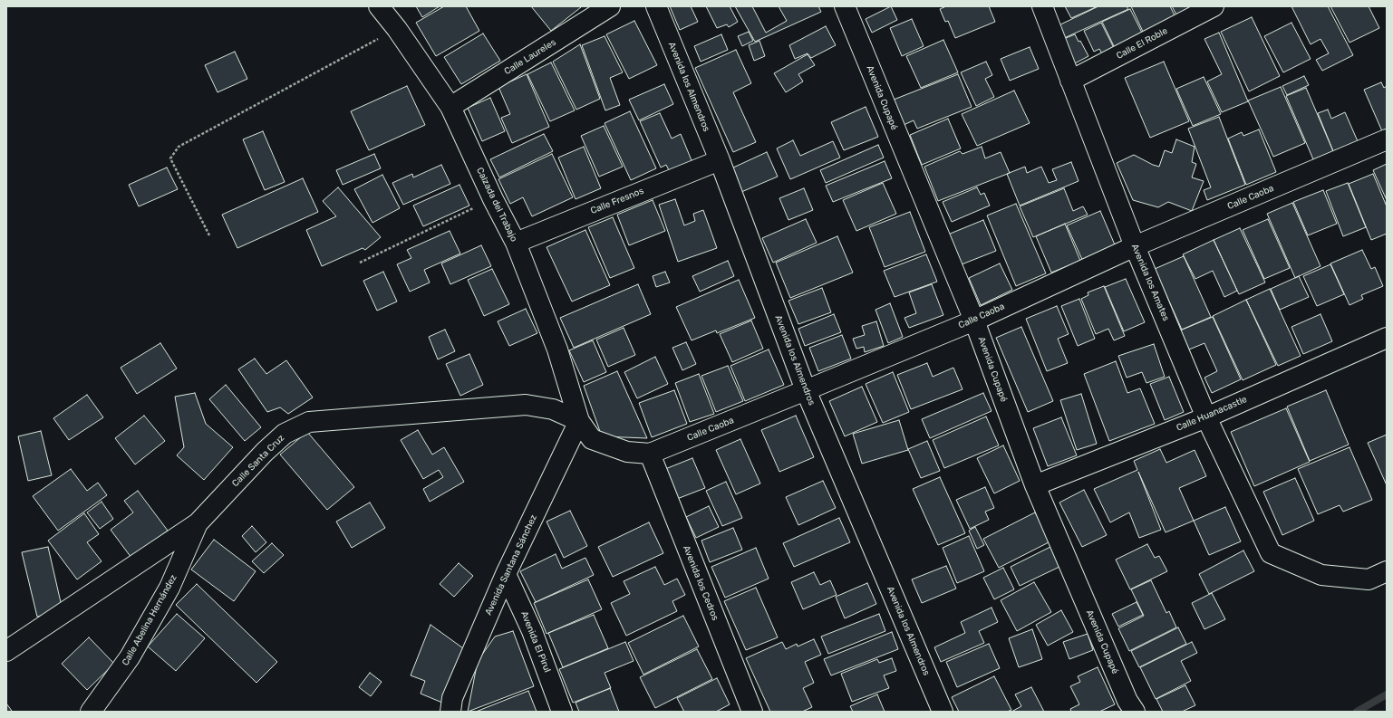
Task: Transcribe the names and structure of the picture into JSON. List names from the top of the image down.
{
  "streets": {
    "street": [
      "Calle El Roble",
      "Calle Laureles",
      "Avenida los Almendros",
      "Avenida Cupapé",
      "Calle Caoba",
      "Calle Fresnos",
      "Calzada del Trabajo",
      "Avenida los Amates",
      "Calle Huanacastle",
      "Calle Santa Cruz",
      "Avenida Santana Sánchez",
      "Avenida los Cedros",
      "Calle Abelina Hernández",
      "Avenida El Pirul"
    ]
  },
  "crossings": [
    ["Calle El Roble", "Avenida los Amates"],
    ["Calle Laureles", "Calzada del Trabajo"],
    ["Avenida los Almendros", "Calle Caoba"],
    ["Avenida los Almendros", "Calle Fresnos"],
    ["Avenida Cupapé", "Calle Caoba"],
    ["Avenida Cupapé", "Calle Huanacastle"],
    ["Calle Caoba", "Calzada del Trabajo"],
    ["Calle Caoba", "Avenida los Amates"],
    ["Calle Caoba", "Calle Santa Cruz"],
    ["Calle Caoba", "Avenida Santana Sánchez"],
    ["Calle Caoba", "Avenida los Cedros"],
    ["Calle Fresnos", "Calzada del Trabajo"],
    ["Calzada del Trabajo", "Calle Santa Cruz"],
    ["Calzada del Trabajo", "Avenida Santana Sánchez"],
    ["Avenida los Amates", "Calle Huanacastle"],
    ["Calle Santa Cruz", "Avenida Santana Sánchez"],
    ["Calle Santa Cruz", "Calle Abelina Hernández"],
    ["Avenida Santana Sánchez", "Avenida El Pirul"]
  ]
}
